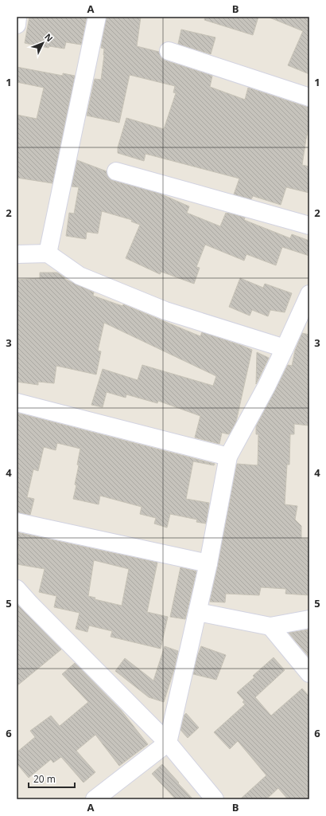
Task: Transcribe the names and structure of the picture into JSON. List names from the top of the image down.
{
  "scale_bar": "20 m",
  "north": "top right",
  "grid": {
    "columns": ["A", "B"],
    "rows": [
      "1",
      "2",
      "3",
      "4",
      "5",
      "6"
    ]
  }
}
